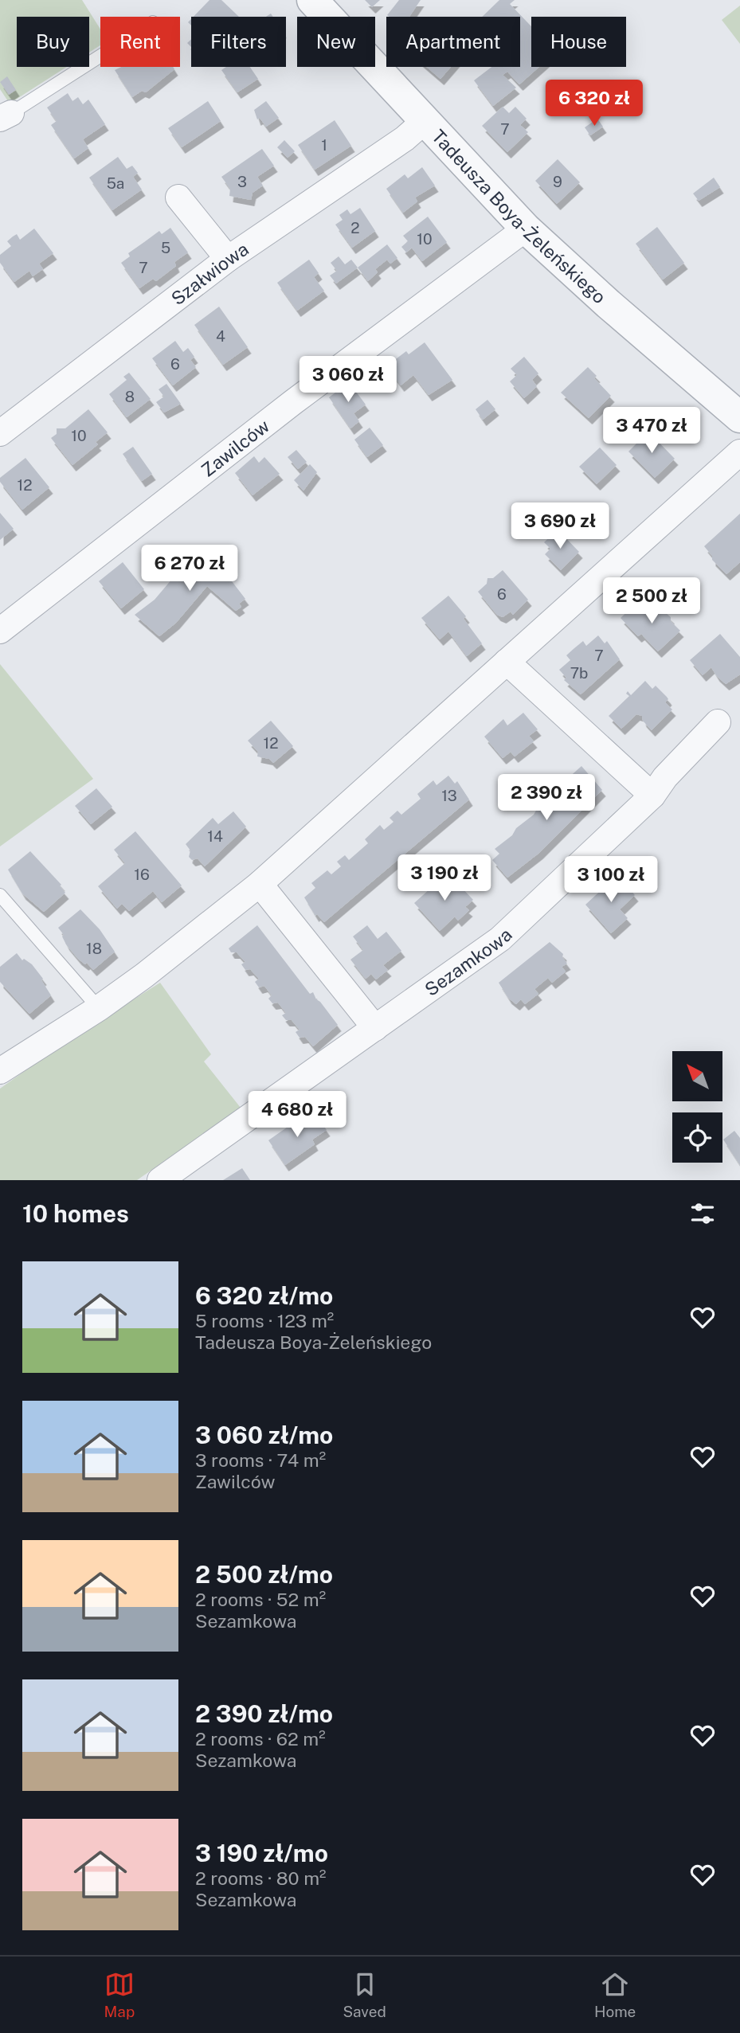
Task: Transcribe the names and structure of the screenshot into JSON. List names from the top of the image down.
{
  "streets": {
    "street": [
      "Tadeusza Boya-Żeleńskiego",
      "Szałwiowa",
      "Zawilców",
      "Sezamkowa"
    ]
  },
  "crossings": [
    ["Tadeusza Boya-Żeleńskiego", "Szałwiowa"],
    ["Tadeusza Boya-Żeleńskiego", "Zawilców"]
  ],
  "house_numbers": [
    "7",
    "1",
    "3",
    "9",
    "5a",
    "2",
    "10",
    "5",
    "7",
    "4",
    "6",
    "8",
    "10",
    "12",
    "6",
    "7",
    "7b",
    "12",
    "13",
    "14",
    "16",
    "18"
  ],
  "north": "top left",
  "page": {
    "chip": [
      "Buy",
      "Rent",
      "Filters",
      "New",
      "Apartment",
      "House"
    ],
    "price": [
      "6 320 zł",
      "3 060 zł",
      "3 470 zł",
      "3 690 zł",
      "6 270 zł",
      "2 500 zł",
      "2 390 zł",
      "3 190 zł",
      "3 100 zł",
      "4 680 zł"
    ],
    "heading": "10 homes",
    "list": [
      {
        "name": "6 320 zł/mo",
        "note": "5 rooms · 123 m² · Tadeusza Boya-Żeleńskiego"
      },
      {
        "name": "3 060 zł/mo",
        "note": "3 rooms · 74 m² · Zawilców"
      },
      {
        "name": "2 500 zł/mo",
        "note": "2 rooms · 52 m² · Sezamkowa"
      },
      {
        "name": "2 390 zł/mo",
        "note": "2 rooms · 62 m² · Sezamkowa"
      },
      {
        "name": "3 190 zł/mo",
        "note": "2 rooms · 80 m² · Sezamkowa"
      }
    ],
    "tabs": ["Map", "Saved", "Home"]
  }
}
